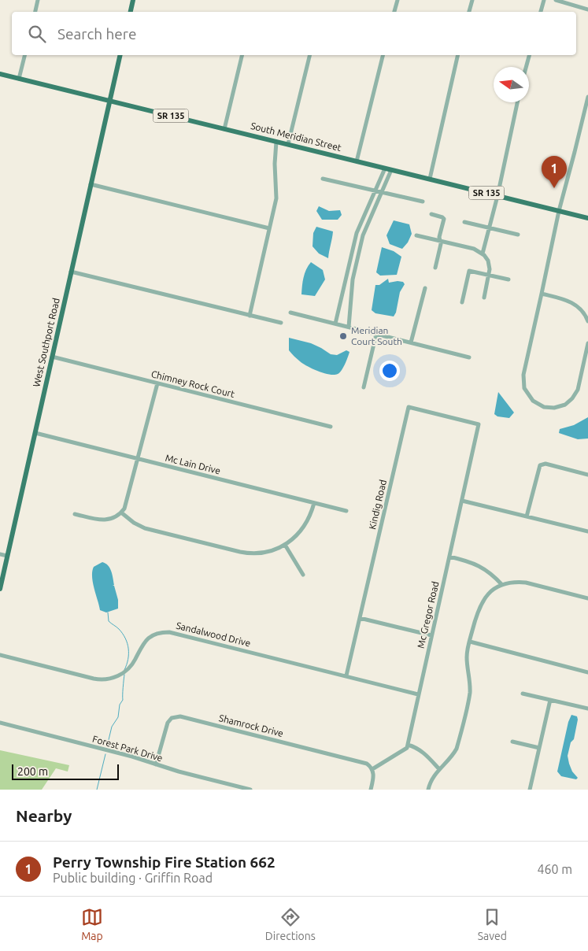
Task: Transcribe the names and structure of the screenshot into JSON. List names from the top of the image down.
{
  "streets": {
    "main road": ["SR 135", "South Meridian Street", "West Southport Road"],
    "street": [
      "Chimney Rock Court",
      "Mc Lain Drive",
      "Kindig Road",
      "Mc Gregor Road",
      "Sandalwood Drive",
      "Shamrock Drive",
      "Forest Park Drive"
    ]
  },
  "crossings": [
    ["South Meridian Street", "West Southport Road"],
    ["West Southport Road", "Chimney Rock Court"],
    ["West Southport Road", "Mc Lain Drive"],
    ["Kindig Road", "Mc Gregor Road"],
    ["Kindig Road", "Sandalwood Drive"],
    ["Mc Gregor Road", "Sandalwood Drive"],
    ["Shamrock Drive", "Forest Park Drive"]
  ],
  "places": ["Meridian Court South"],
  "scale_bar": "200 m",
  "north": "left",
  "page": {
    "search": "Search here",
    "pins": "1",
    "scale": "200 m",
    "heading": "Nearby",
    "list": [
      {
        "mark": "1",
        "name": "Perry Township Fire Station 662",
        "note": "Public building · Griffin Road",
        "value": "460 m"
      }
    ],
    "nav": ["Map", "Directions", "Saved"]
  }
}
